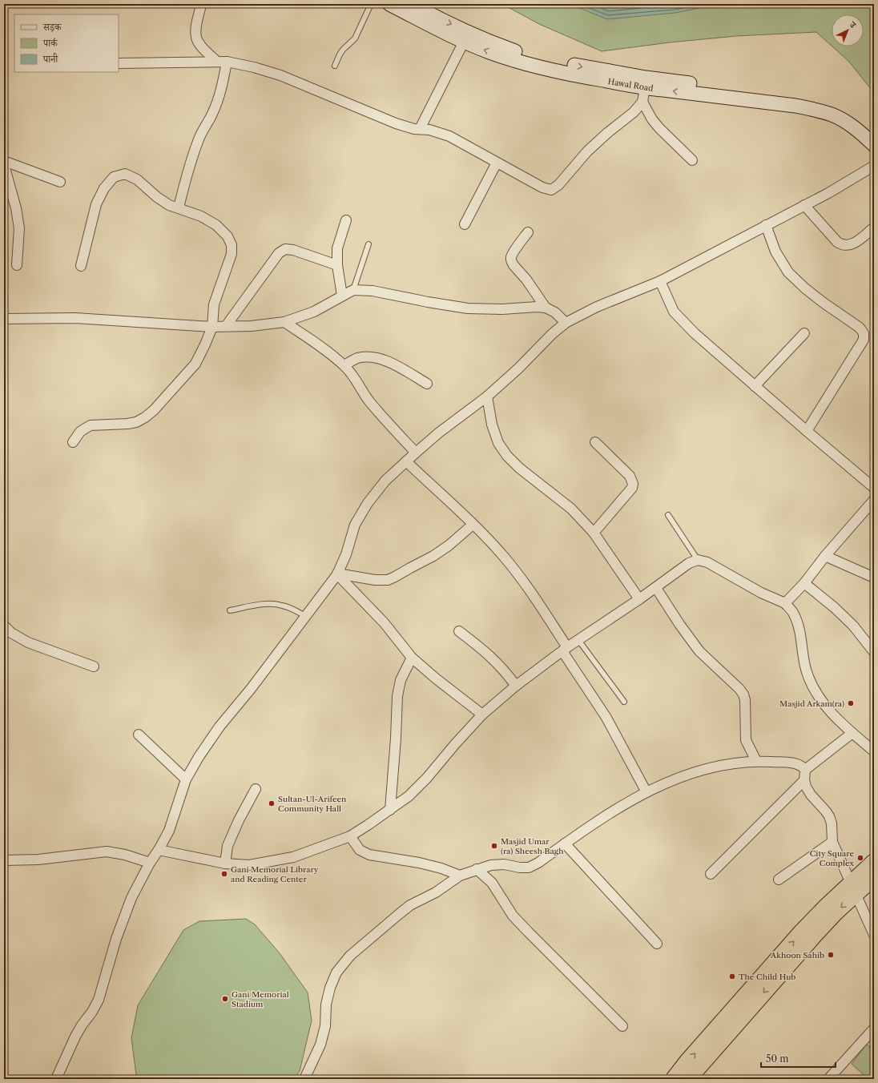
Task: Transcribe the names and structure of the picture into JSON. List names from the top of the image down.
{
  "streets": {
    "main road": ["Hawal Road"]
  },
  "places": [
    "Masjid Arkam(ra)",
    "Sultan-Ul-Arifeen Community Hall",
    "Masjid Umar (ra) Sheesh Bagh",
    "City Square Complex",
    "Gani Memorial Library and Reading Center",
    "Akhoon Sahib",
    "The Child Hub",
    "Gani Memorial Stadium"
  ],
  "legend": ["सड़क", "पार्क", "पानी"],
  "scale_bar": "50 m",
  "north": "top right"
}
